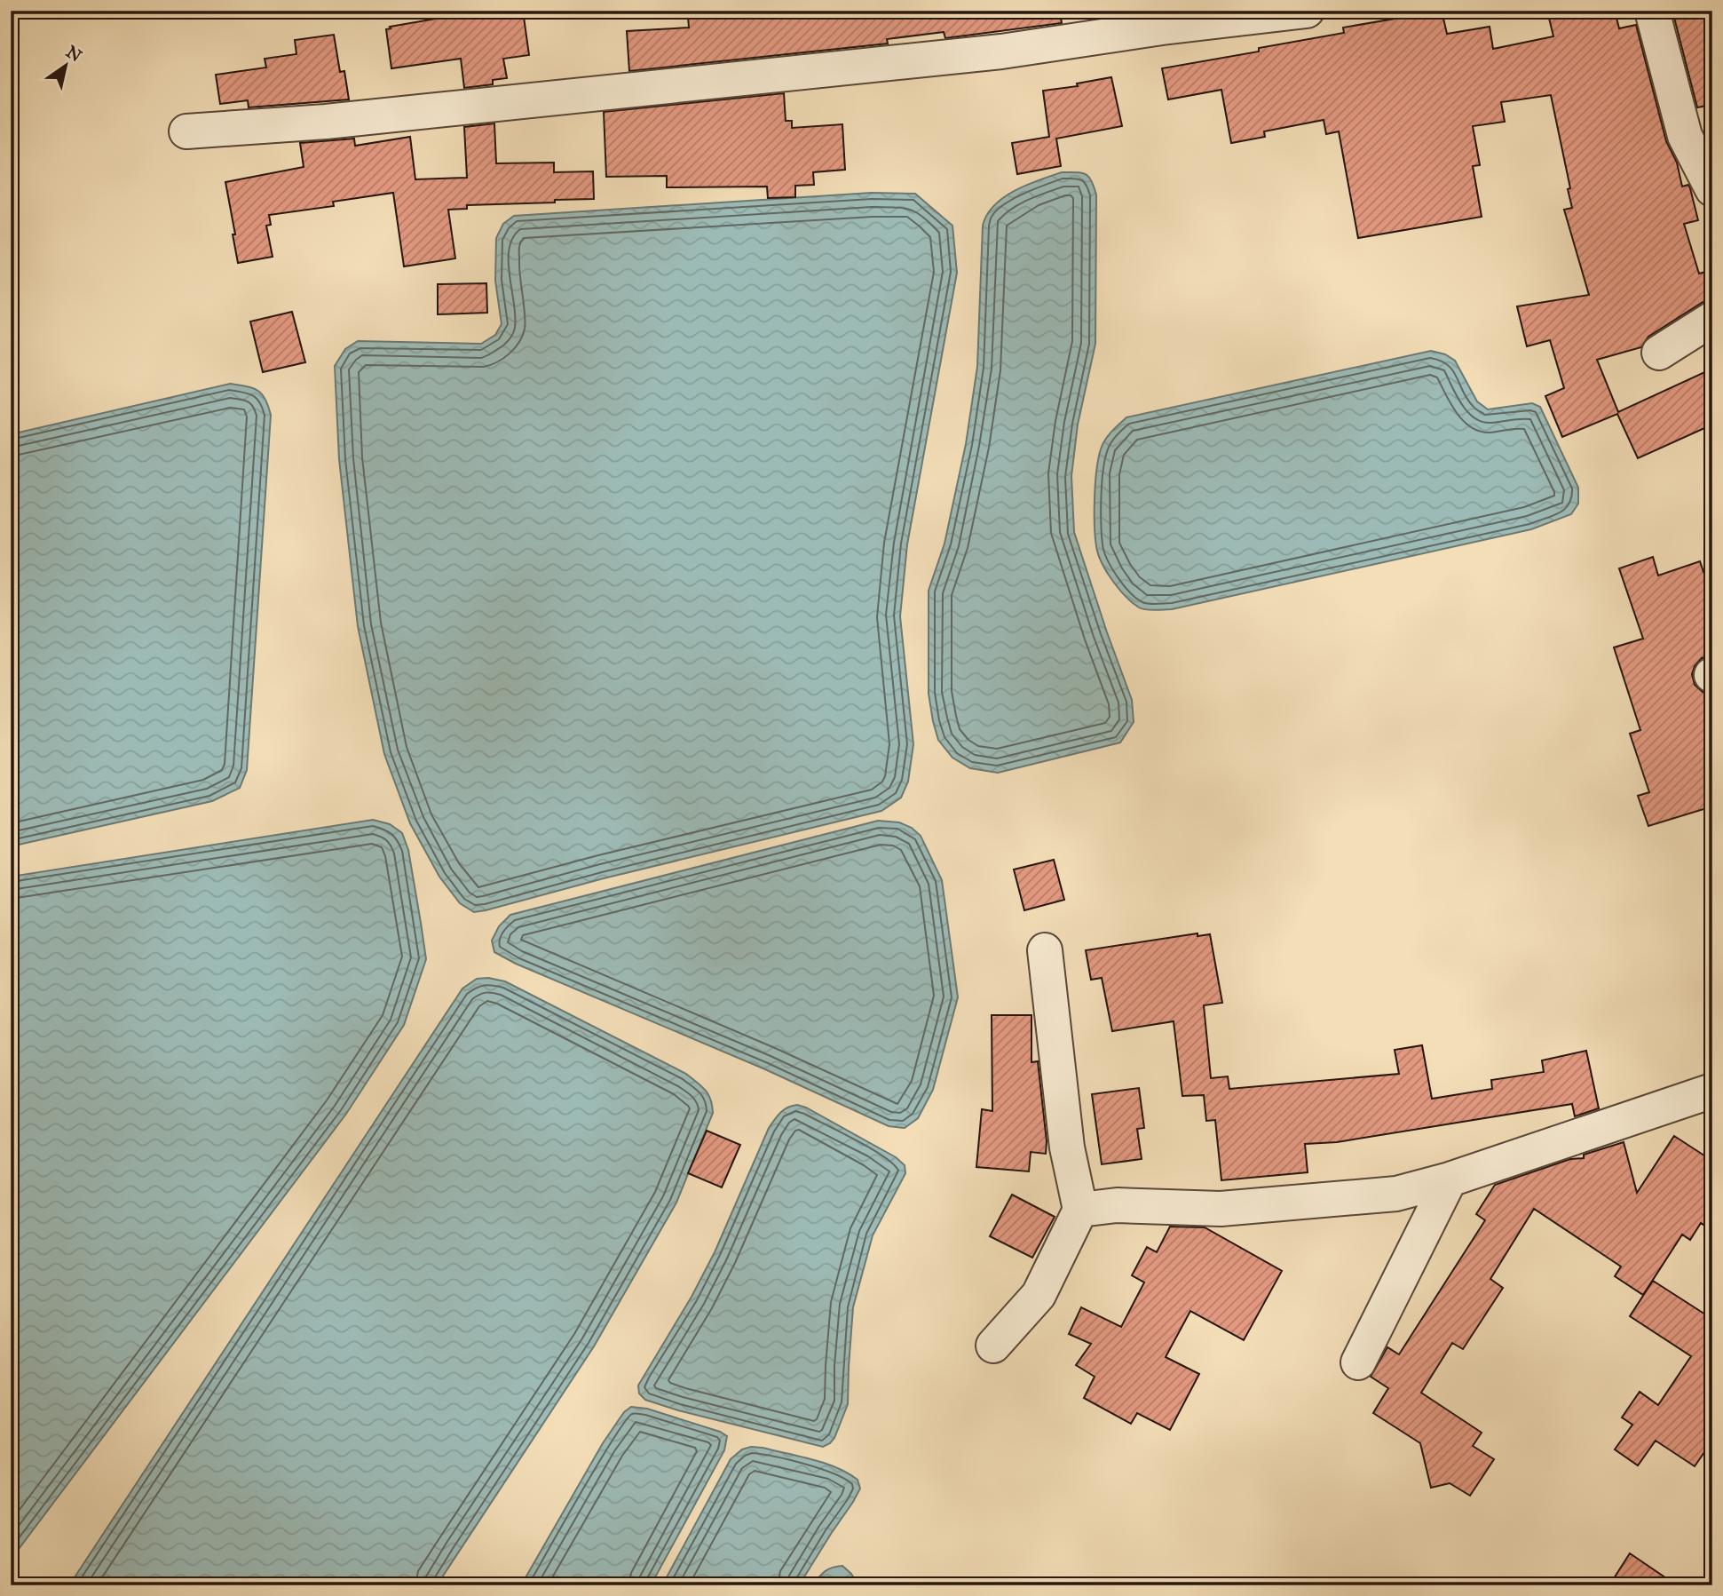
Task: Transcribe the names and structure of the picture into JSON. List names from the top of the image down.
{
  "north": "top right"
}
